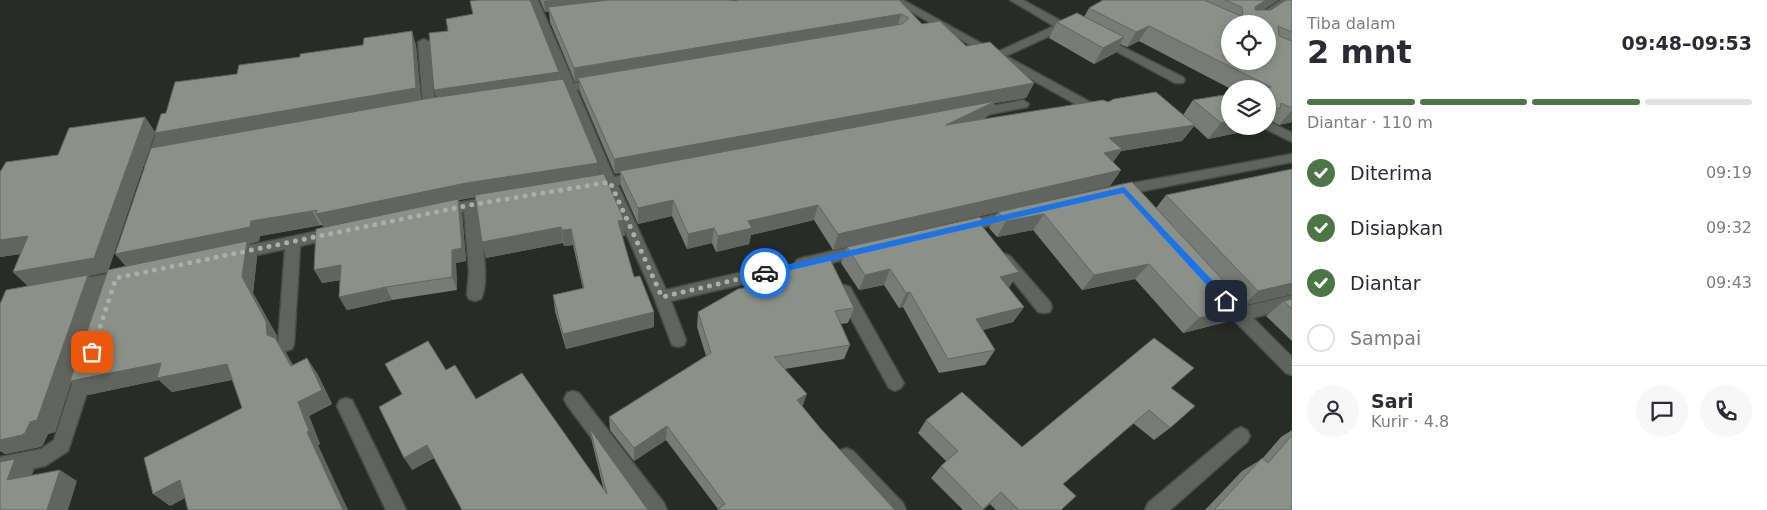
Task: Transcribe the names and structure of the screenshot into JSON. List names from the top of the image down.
{
  "page": {
    "heading": ["2 mnt", "Tiba dalam", "09:48–09:53"],
    "panel": ["Sari", "Kurir · 4.8"],
    "bar": "Diantar · 110 m",
    "list": [
      ["Diterima", "09:19"],
      ["Disiapkan", "09:32"],
      ["Diantar", "09:43"],
      "Sampai"
    ]
  }
}
